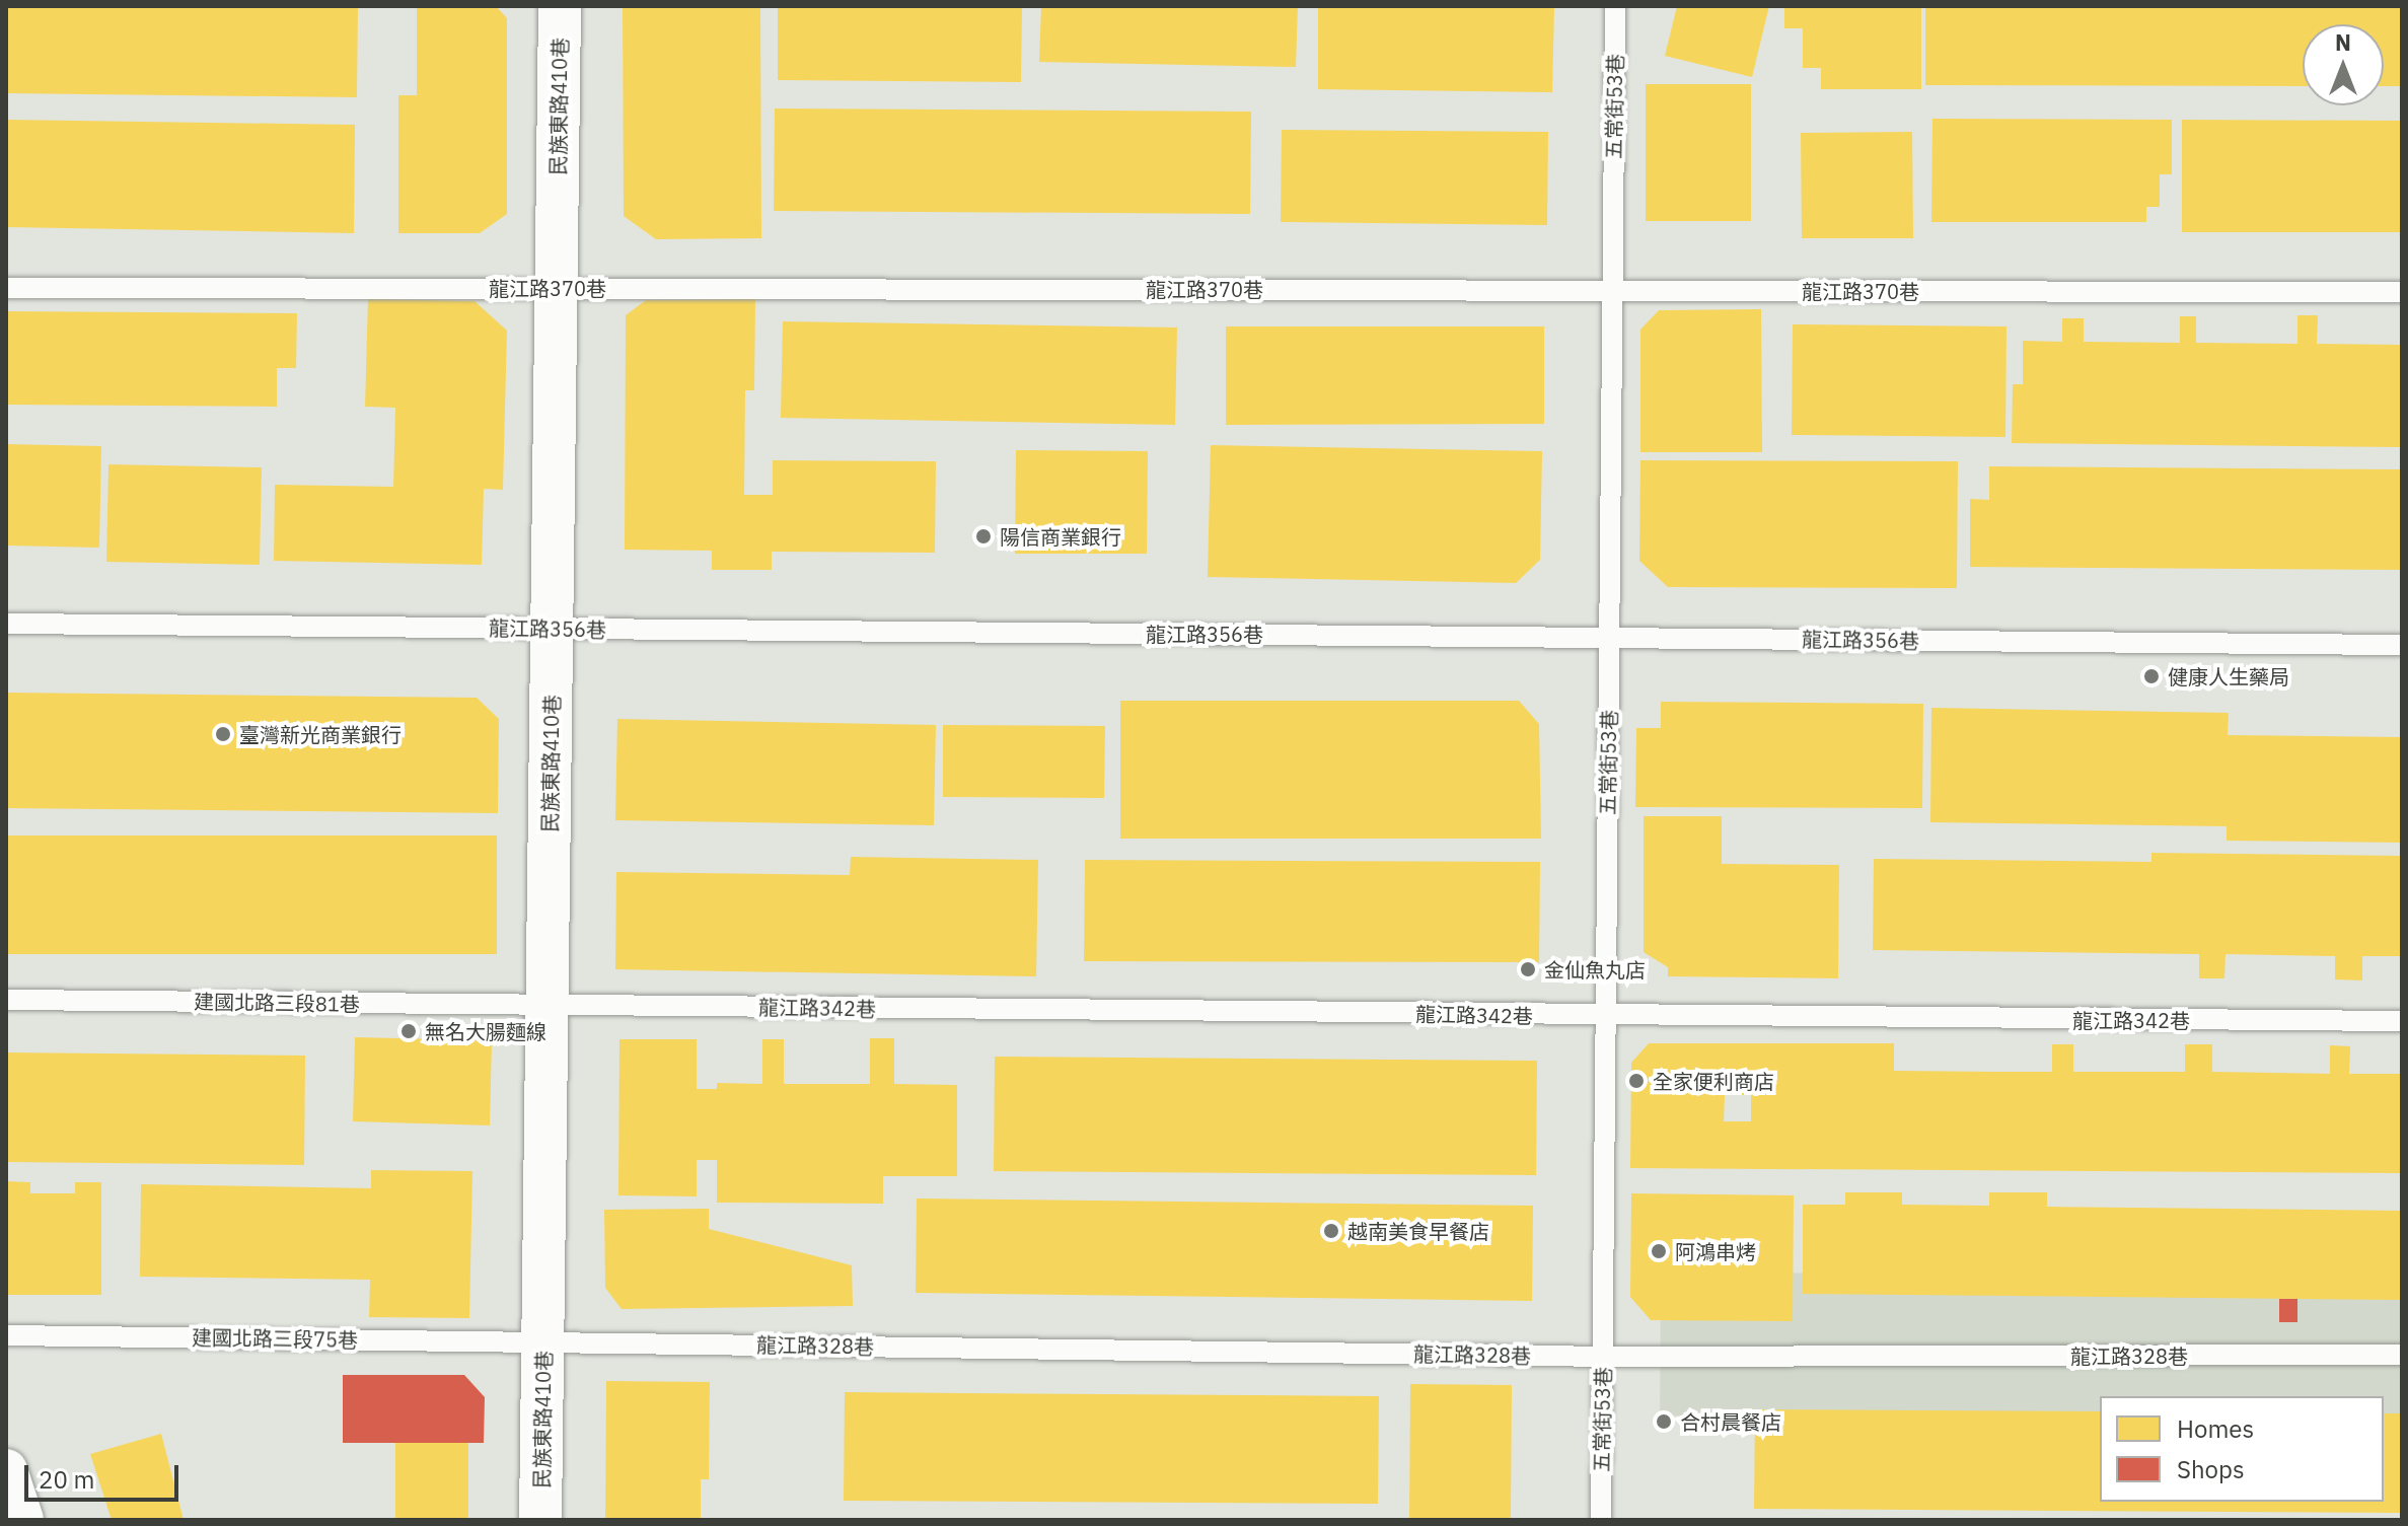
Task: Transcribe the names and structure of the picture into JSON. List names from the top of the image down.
{
  "streets": {
    "street": ["民族東路410巷"],
    "lane": [
      "五常街53巷",
      "龍江路370巷",
      "龍江路356巷",
      "建國北路三段81巷",
      "龍江路342巷",
      "建國北路三段75巷",
      "龍江路328巷"
    ]
  },
  "crossings": [
    ["民族東路410巷", "龍江路370巷"],
    ["民族東路410巷", "龍江路356巷"],
    ["民族東路410巷", "建國北路三段81巷"],
    ["民族東路410巷", "龍江路342巷"],
    ["民族東路410巷", "建國北路三段75巷"],
    ["民族東路410巷", "龍江路328巷"],
    ["五常街53巷", "龍江路370巷"],
    ["五常街53巷", "龍江路356巷"],
    ["五常街53巷", "龍江路342巷"],
    ["五常街53巷", "龍江路328巷"],
    ["建國北路三段81巷", "龍江路342巷"],
    ["建國北路三段75巷", "龍江路328巷"]
  ],
  "places": [
    "陽信商業銀行",
    "健康人生藥局",
    "臺灣新光商業銀行",
    "金仙魚丸店",
    "無名大腸麵線",
    "全家便利商店",
    "越南美食早餐店",
    "阿鴻串烤",
    "合村晨餐店"
  ],
  "legend": ["Homes", "Shops"],
  "scale_bar": "20 m",
  "north": "top"
}
